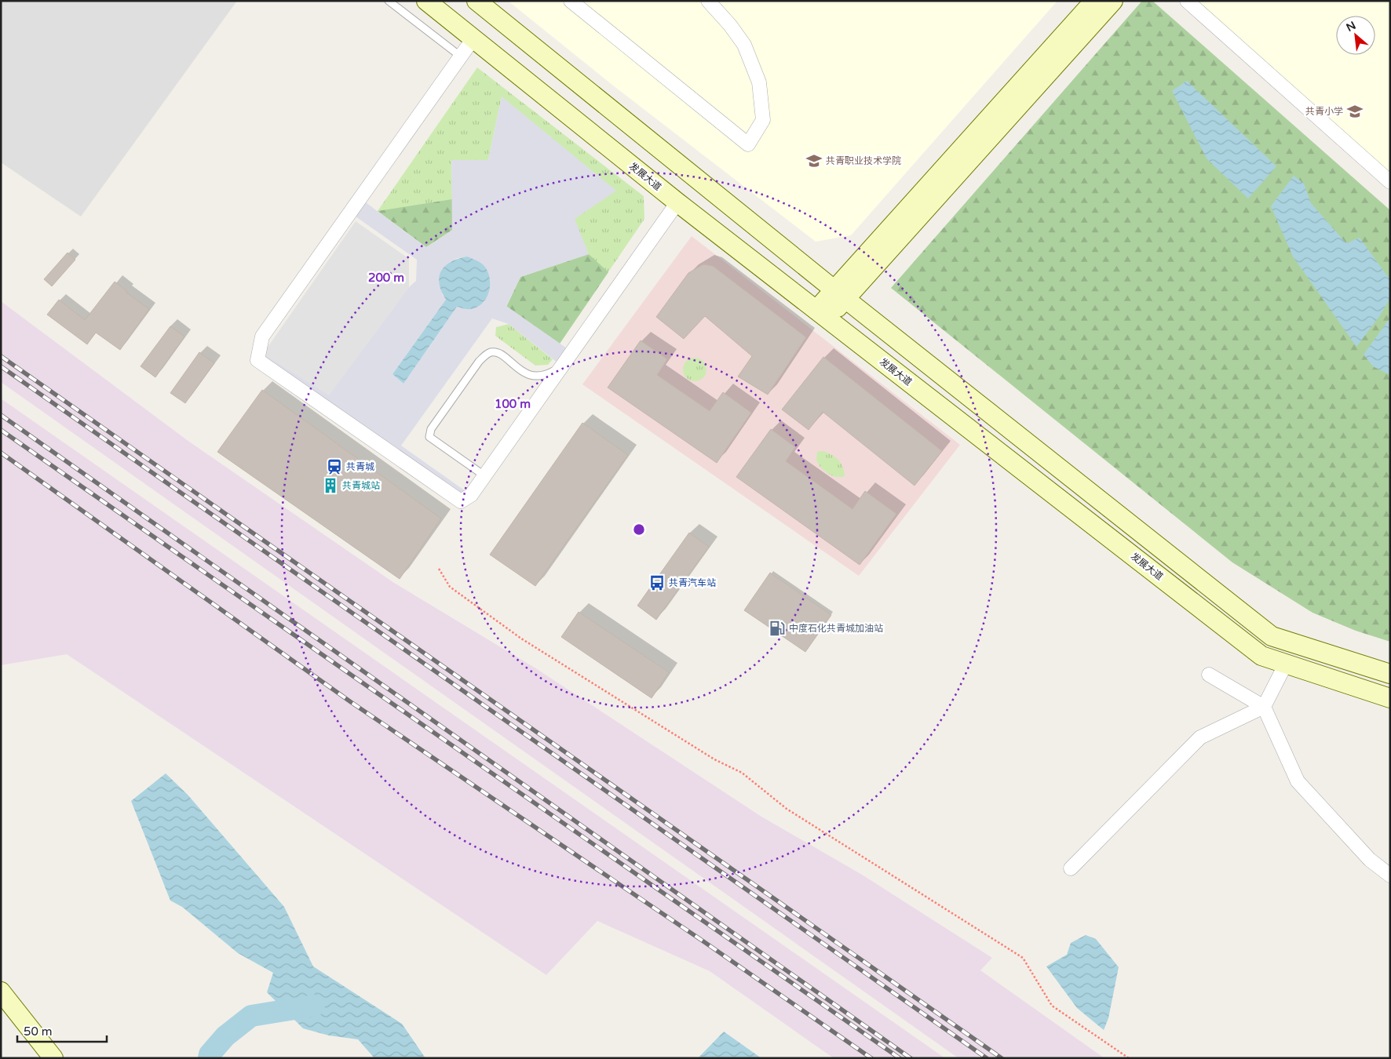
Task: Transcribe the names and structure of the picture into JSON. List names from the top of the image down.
{
  "streets": {
    "main road": ["发展大道"]
  },
  "places": {
    "school or university": ["共青小学", "共青职业技术学院"],
    "station": ["共青城"],
    "building": ["共青城站"],
    "bus stop": ["共青汽车站"],
    "fuel station": ["中度石化共青城加油站"]
  },
  "scale_bar": "50 m",
  "north": "top left",
  "rings": ["200 m", "100 m"]
}
